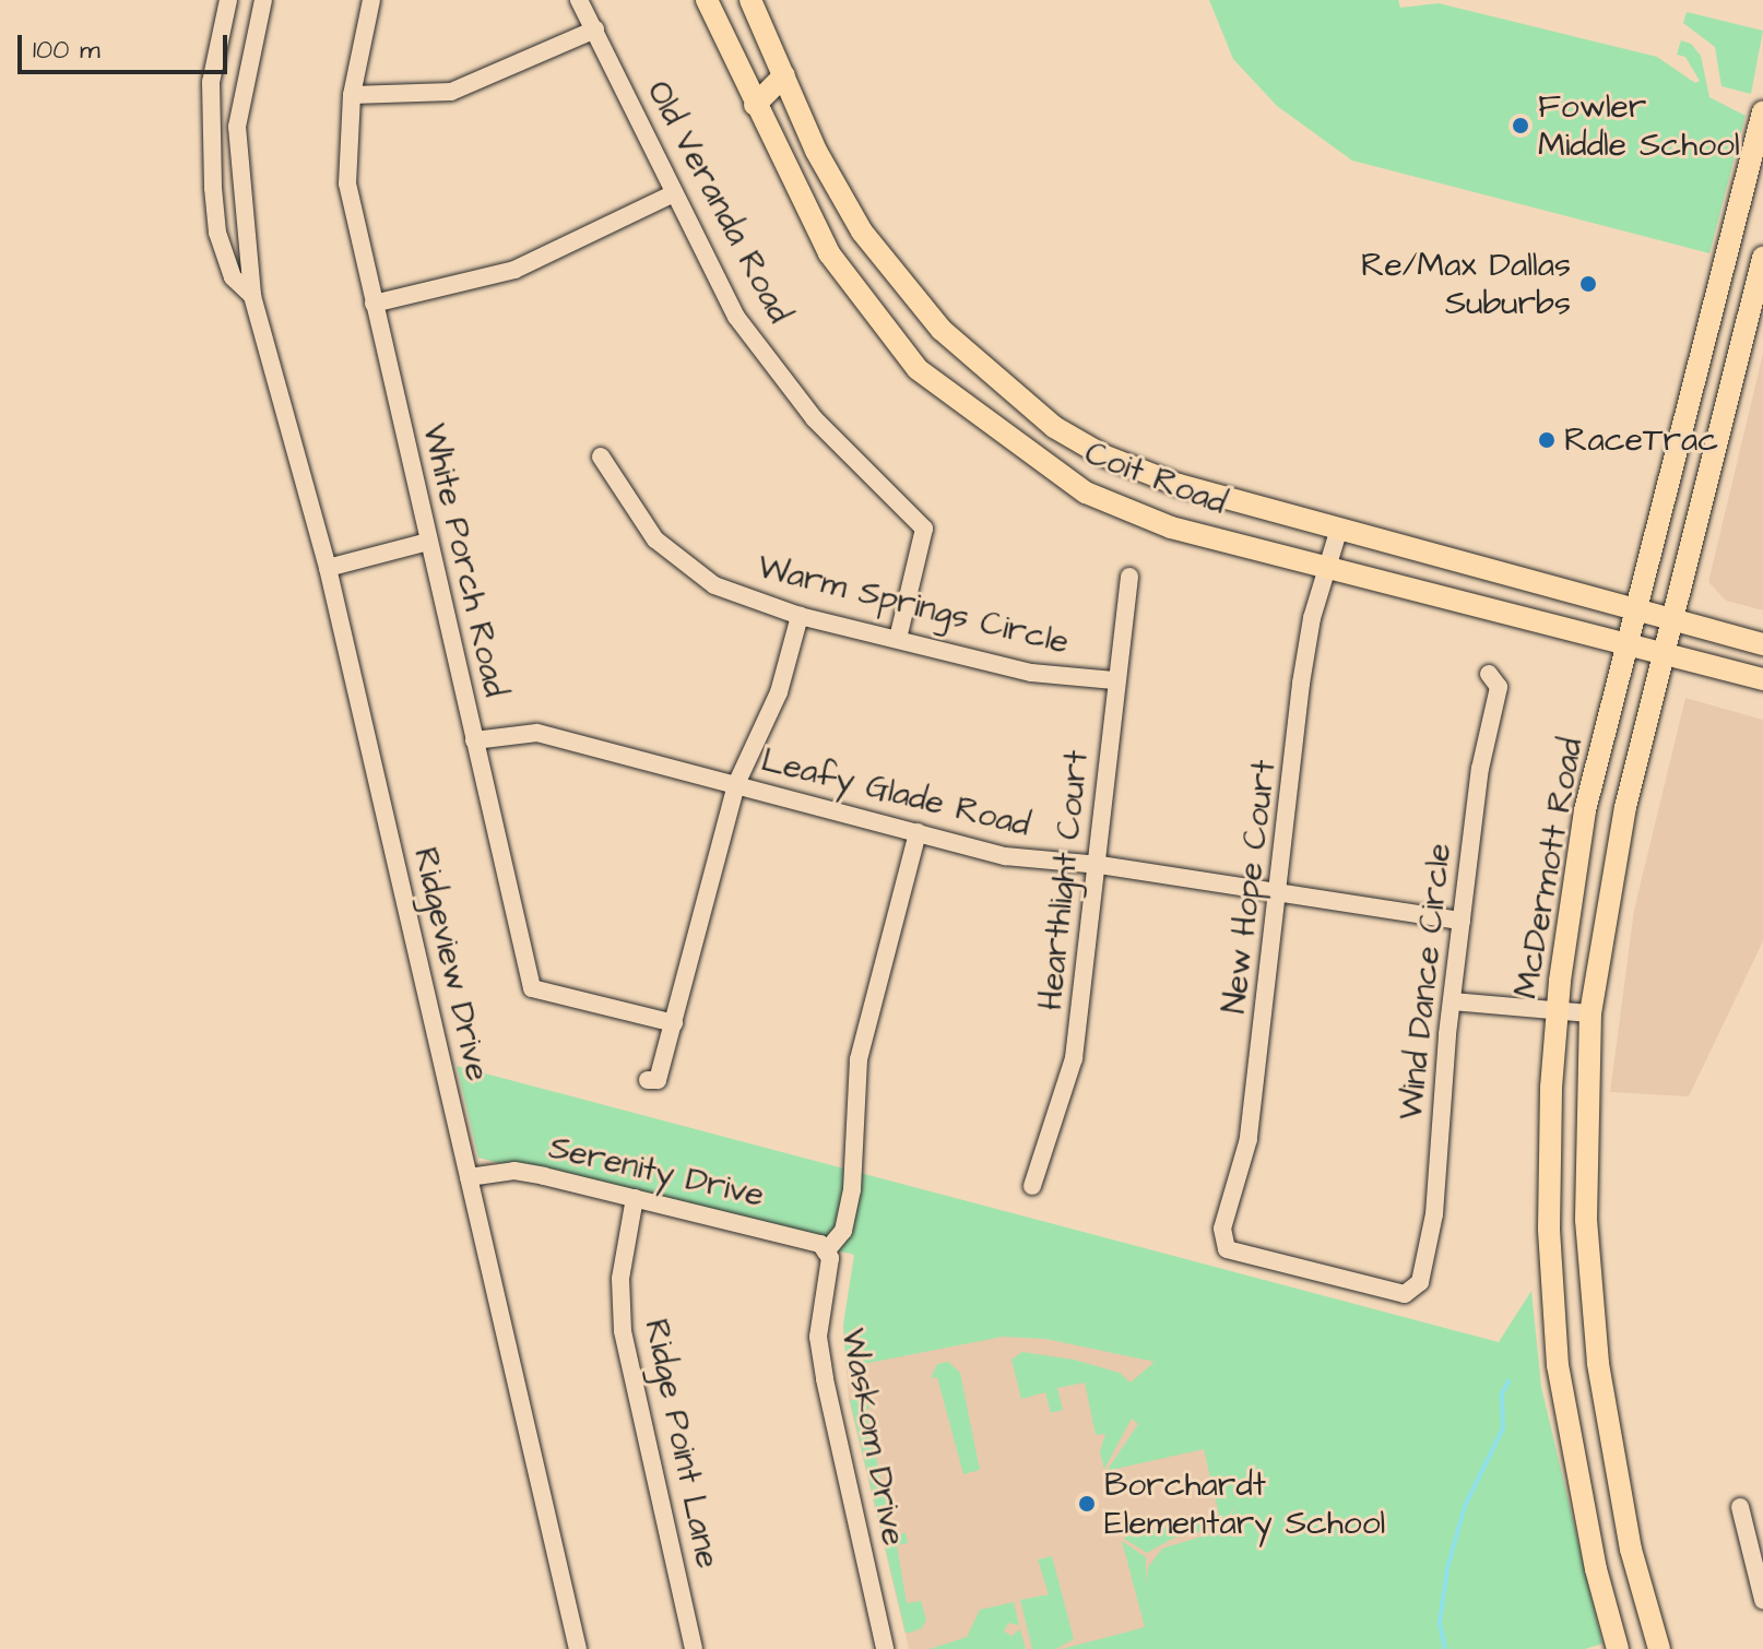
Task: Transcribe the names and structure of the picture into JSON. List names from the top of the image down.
{
  "streets": {
    "main road": ["Coit Road", "McDermott Road"],
    "street": [
      "Old Veranda Road",
      "White Porch Road",
      "Warm Springs Circle",
      "Leafy Glade Road",
      "Hearthlight Court",
      "New Hope Court",
      "Ridgeview Drive",
      "Wind Dance Circle",
      "Serenity Drive",
      "Waskom Drive",
      "Ridge Point Lane"
    ]
  },
  "crossings": [
    ["Old Veranda Road", "Warm Springs Circle"],
    ["Coit Road", "McDermott Road"],
    ["Coit Road", "New Hope Court"],
    ["White Porch Road", "Leafy Glade Road"],
    ["Warm Springs Circle", "Hearthlight Court"],
    ["Leafy Glade Road", "Hearthlight Court"],
    ["Leafy Glade Road", "New Hope Court"],
    ["Leafy Glade Road", "Wind Dance Circle"],
    ["Leafy Glade Road", "Waskom Drive"],
    ["New Hope Court", "Wind Dance Circle"],
    ["Ridgeview Drive", "Serenity Drive"],
    ["Serenity Drive", "Waskom Drive"],
    ["Serenity Drive", "Ridge Point Lane"]
  ],
  "places": [
    "Fowler Middle School",
    "Re/Max Dallas Suburbs",
    "RaceTrac",
    "Borchardt Elementary School"
  ],
  "scale_bar": "100 m"
}
